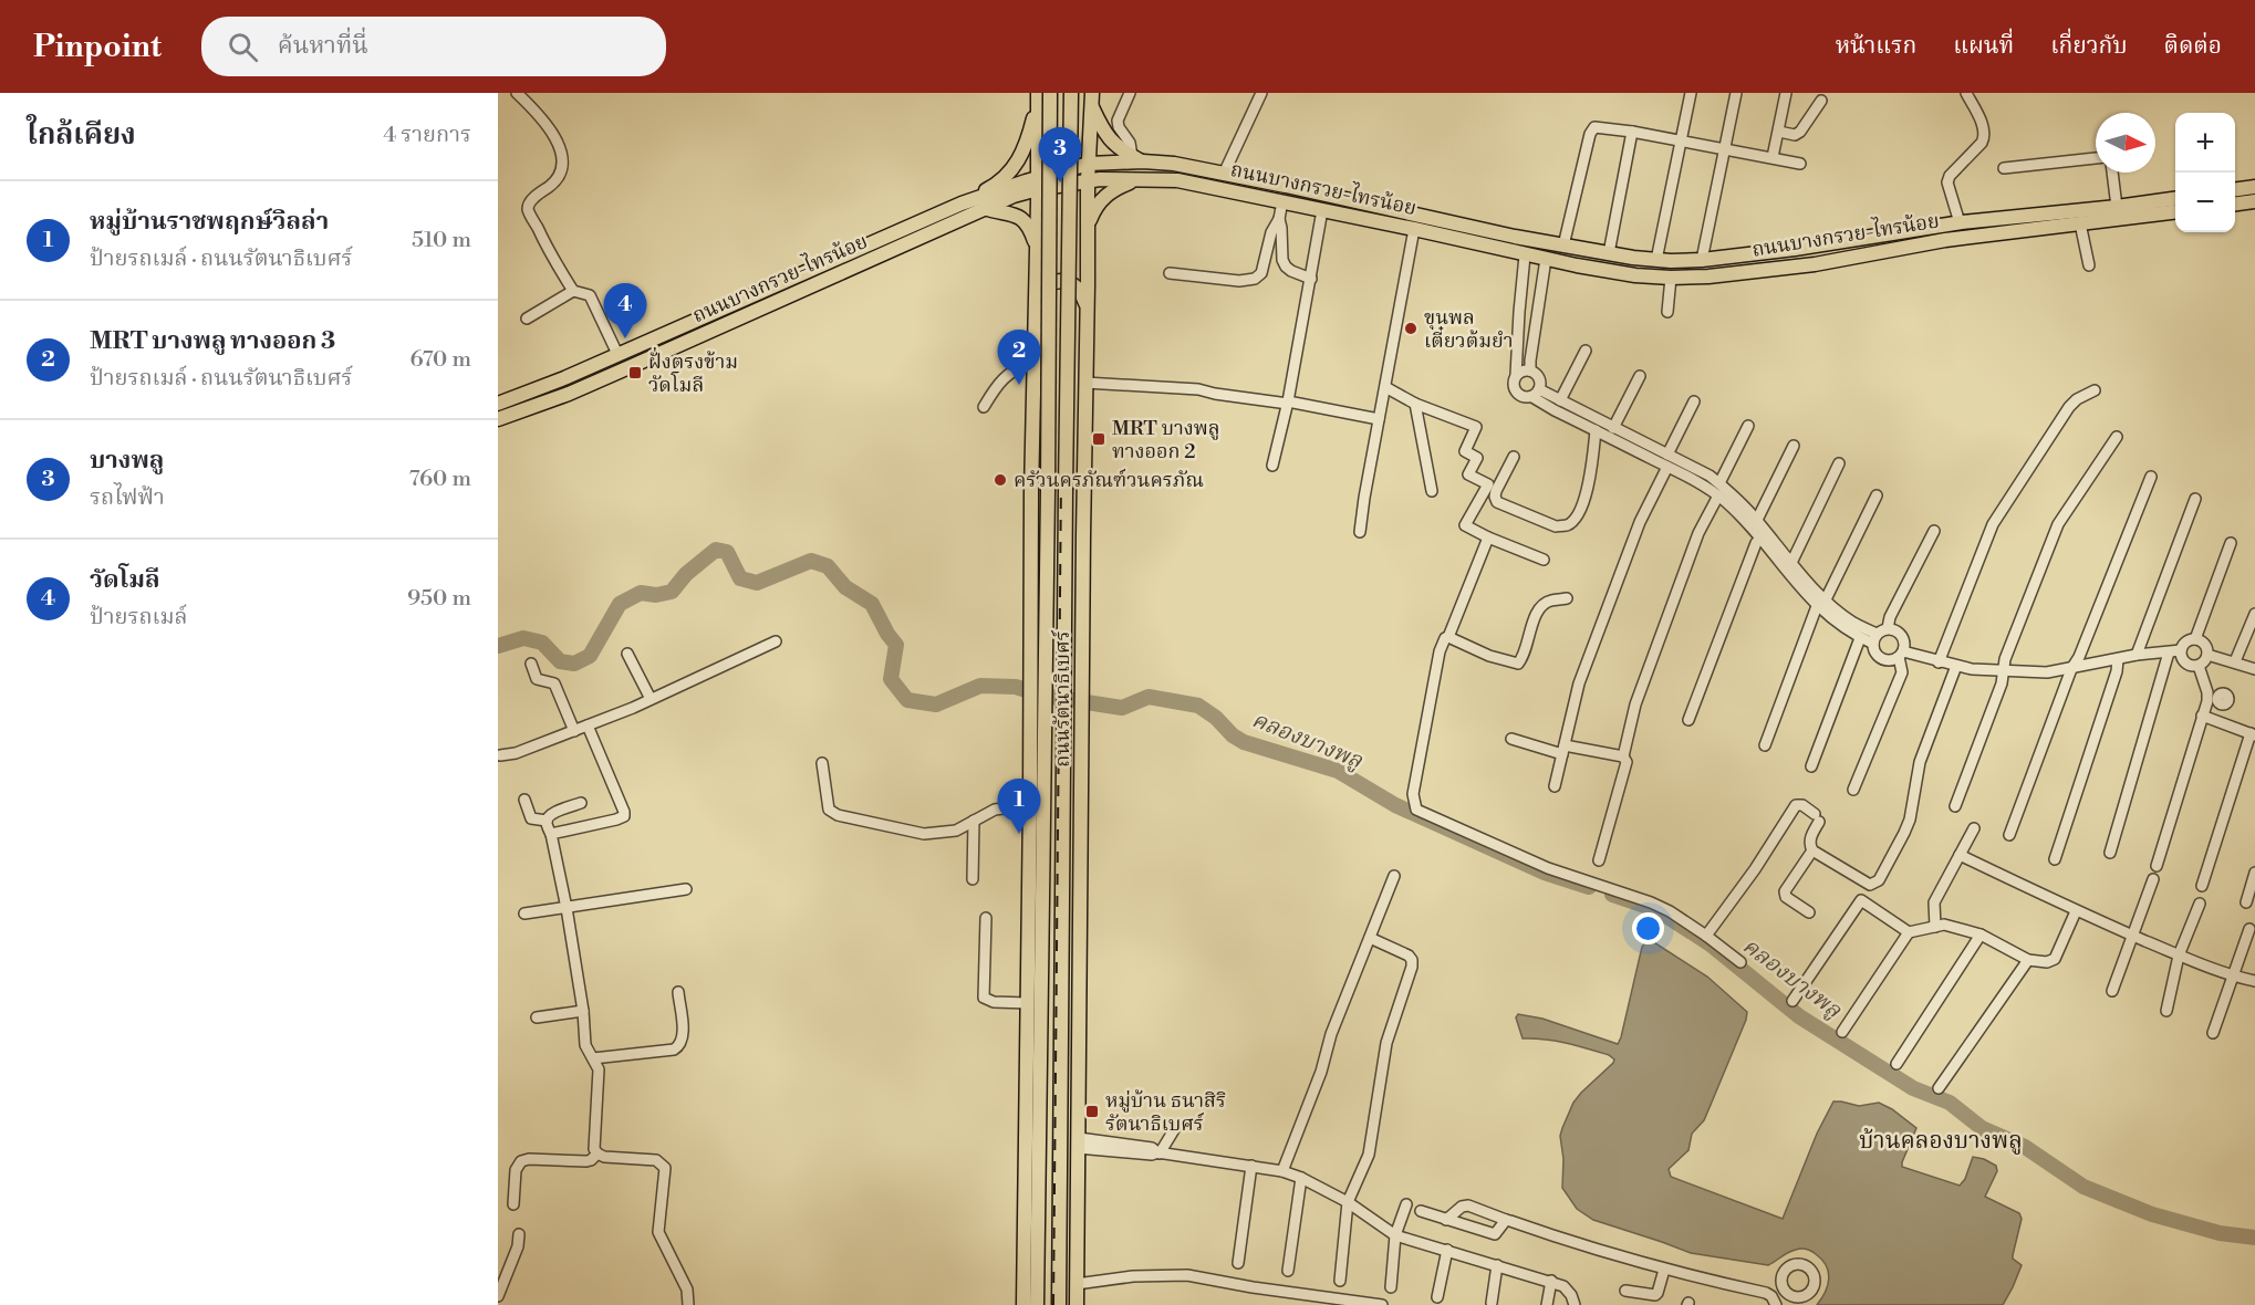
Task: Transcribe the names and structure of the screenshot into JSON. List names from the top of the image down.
{
  "streets": {
    "main road": ["ถนนบางกรวย-ไทรน้อย", "ถนนรัตนาธิเบศร์"]
  },
  "crossings": [
    ["ถนนบางกรวย-ไทรน้อย", "ถนนรัตนาธิเบศร์"]
  ],
  "districts": ["บ้านคลองบางพลู"],
  "water": ["คลองบางพลู"],
  "places": {
    "other": ["ขุนพล เตี๋ยวต้มยำ", "ครัวนครภัณฑ์วนครภัณ"],
    "transit": ["ฝั่งตรงข้าม วัดโมลี", "MRT บางพลู ทางออก 2", "หมู่บ้าน ธนาสิริ รัตนาธิเบศร์"]
  },
  "north": "right",
  "page": {
    "header": "Pinpoint",
    "search": "ค้นหาที่นี่",
    "nav": [
      "หน้าแรก",
      "แผนที่",
      "เกี่ยวกับ",
      "ติดต่อ"
    ],
    "heading": ["ใกล้เคียง", "4 รายการ"],
    "map_buttons": ["+", "−"],
    "pins": [
      "3",
      "4",
      "2",
      "1"
    ],
    "list": [
      {
        "mark": "1",
        "name": "หมู่บ้านราชพฤกษ์วิลล่า",
        "note": "ป้ายรถเมล์ · ถนนรัตนาธิเบศร์",
        "value": "510 m"
      },
      {
        "mark": "2",
        "name": "MRT บางพลู ทางออก 3",
        "note": "ป้ายรถเมล์ · ถนนรัตนาธิเบศร์",
        "value": "670 m"
      },
      {
        "mark": "3",
        "name": "บางพลู",
        "note": "รถไฟฟ้า",
        "value": "760 m"
      },
      {
        "mark": "4",
        "name": "วัดโมลี",
        "note": "ป้ายรถเมล์",
        "value": "950 m"
      }
    ]
  }
}
